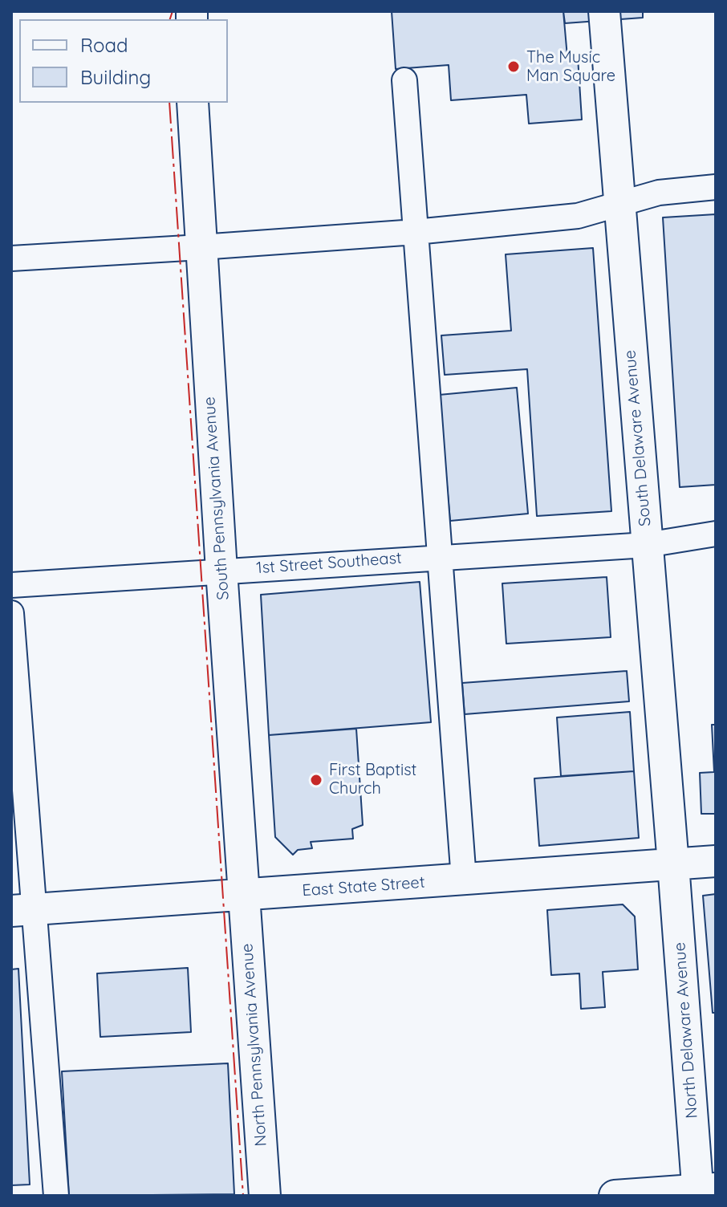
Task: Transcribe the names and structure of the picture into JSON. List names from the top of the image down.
{
  "streets": {
    "main road": [
      "South Delaware Avenue",
      "South Pennsylvania Avenue",
      "East State Street",
      "North Delaware Avenue",
      "North Pennsylvania Avenue"
    ],
    "street": ["1st Street Southeast"]
  },
  "crossings": [
    ["South Delaware Avenue", "1st Street Southeast"],
    ["South Delaware Avenue", "East State Street"],
    ["South Delaware Avenue", "North Delaware Avenue"],
    ["South Pennsylvania Avenue", "1st Street Southeast"],
    ["South Pennsylvania Avenue", "East State Street"],
    ["South Pennsylvania Avenue", "North Pennsylvania Avenue"],
    ["East State Street", "North Delaware Avenue"],
    ["East State Street", "North Pennsylvania Avenue"]
  ],
  "places": ["The Music Man Square", "First Baptist Church"],
  "legend": ["Road", "Building"]
}
